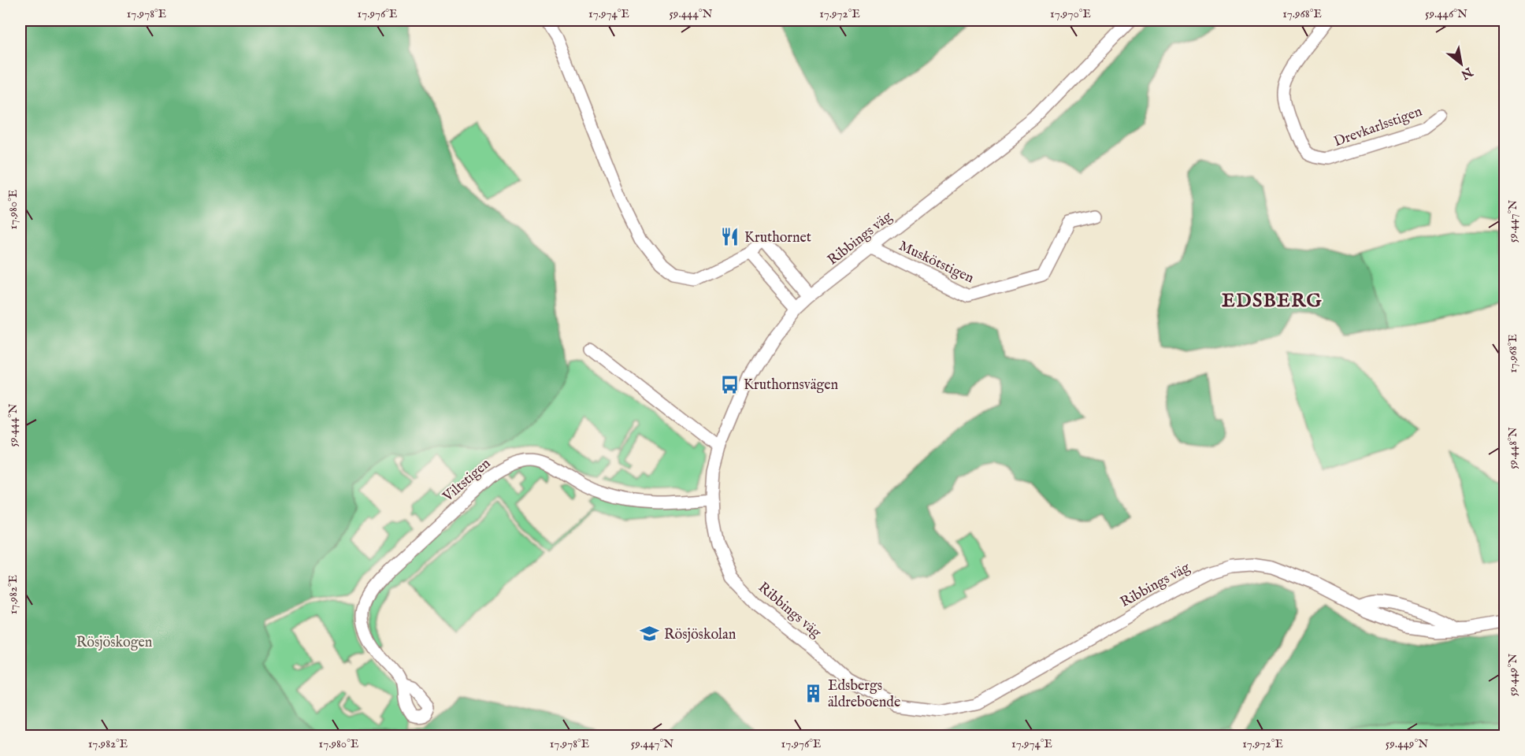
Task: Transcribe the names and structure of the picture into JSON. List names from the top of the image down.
{
  "streets": {
    "street": [
      "Drevkarlsstigen",
      "Ribbings väg",
      "Muskötstigen",
      "Viltstigen"
    ]
  },
  "crossings": [
    ["Ribbings väg", "Muskötstigen"],
    ["Ribbings väg", "Viltstigen"]
  ],
  "districts": ["EDSBERG"],
  "parks": ["Rösjöskogen"],
  "places": {
    "restaurant": ["Kruthornet"],
    "bus stop": ["Kruthornsvägen"],
    "school or university": ["Rösjöskolan"],
    "building": ["Edsbergs äldreboende"]
  },
  "north": "bottom right",
  "coordinates": [
    "17.978°E",
    "17.976°E",
    "17.974°E",
    "59.444°N",
    "17.972°E",
    "17.970°E",
    "17.968°E",
    "59.446°N",
    "17.980°E",
    "59.447°N",
    "59.448°N",
    "17.982°E",
    "59.449°N"
  ]
}
